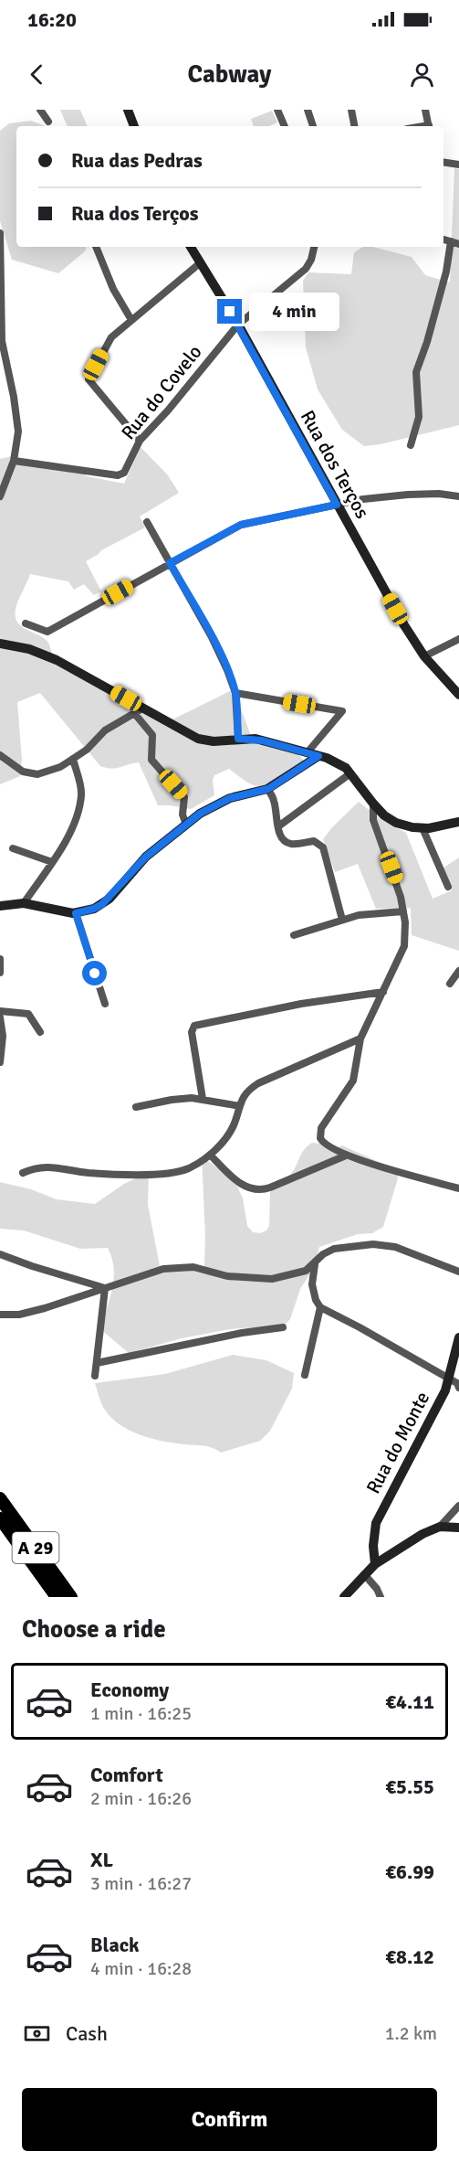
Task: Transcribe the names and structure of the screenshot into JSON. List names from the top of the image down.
{
  "streets": {
    "highway": ["A 29"],
    "street": ["Rua do Covelo", "Rua dos Terços", "Rua do Monte"]
  },
  "crossings": [
    ["Rua do Covelo", "Rua dos Terços"]
  ],
  "page": {
    "status": "16:20",
    "header": "Cabway",
    "banner": ["Rua das Pedras", "Rua dos Terços"],
    "bubble": "4 min",
    "heading": "Choose a ride",
    "list": [
      {
        "name": "Economy",
        "note": "1 min · 16:25",
        "value": "€4.11"
      },
      {
        "name": "Comfort",
        "note": "2 min · 16:26",
        "value": "€5.55"
      },
      {
        "name": "XL",
        "note": "3 min · 16:27",
        "value": "€6.99"
      },
      {
        "name": "Black",
        "note": "4 min · 16:28",
        "value": "€8.12"
      }
    ],
    "pay": ["Cash", "1.2 km"],
    "buttons": "Confirm"
  }
}
